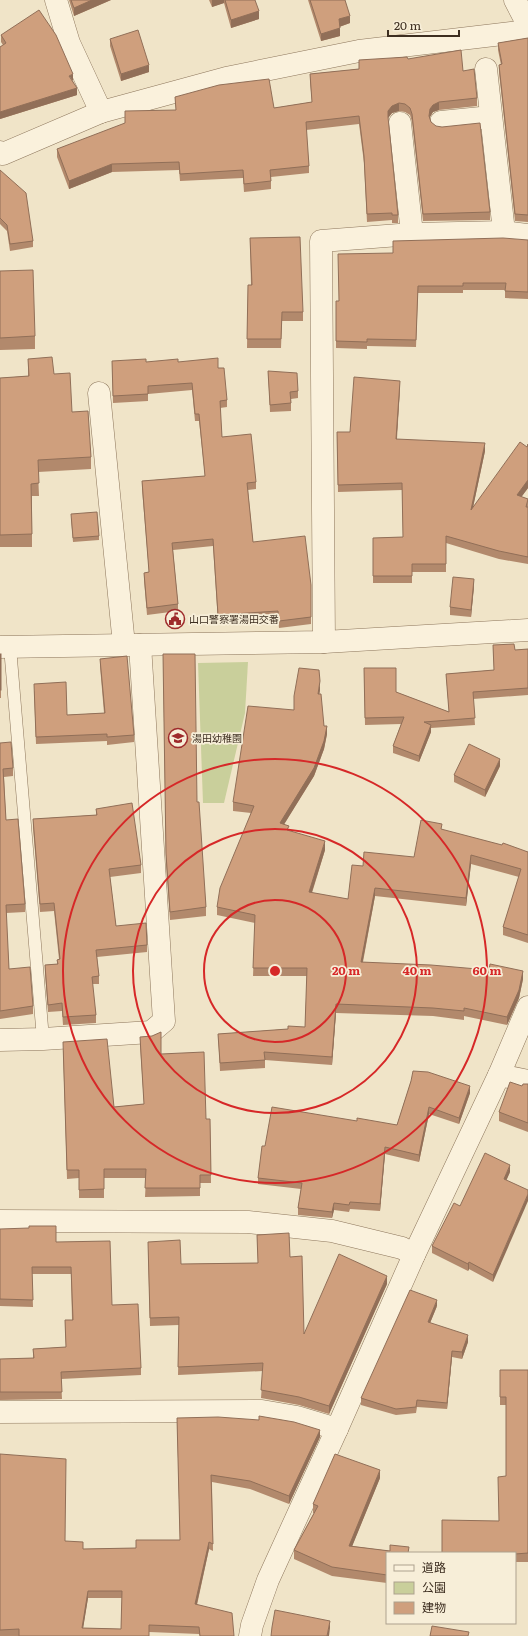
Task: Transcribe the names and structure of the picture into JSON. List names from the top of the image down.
{
  "places": {
    "public building": ["山口警察署湯田交番"],
    "school or university": ["湯田幼稚園"]
  },
  "legend": ["道路", "公園", "建物"],
  "scale_bar": "20 m",
  "rings": ["20 m", "40 m", "60 m"]
}
